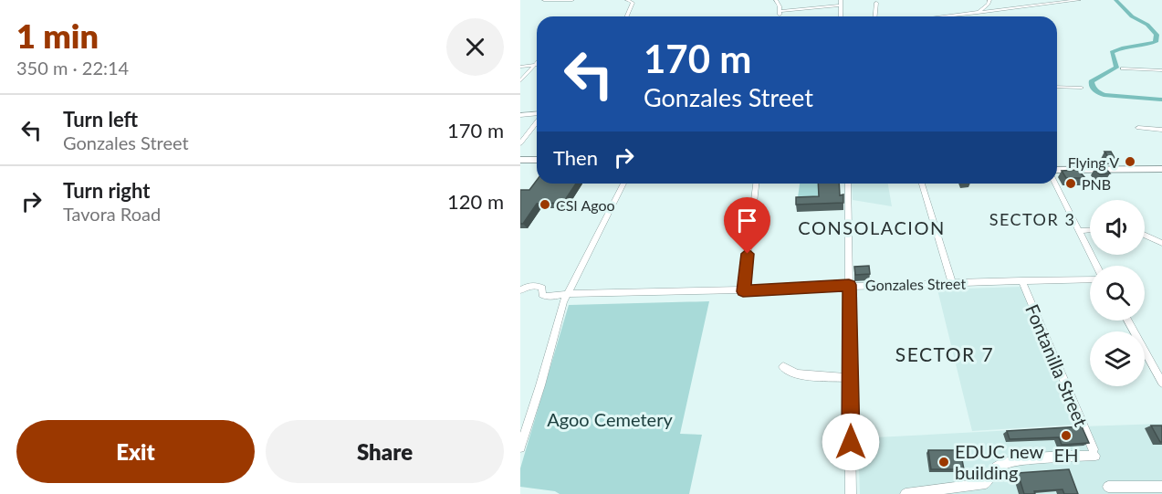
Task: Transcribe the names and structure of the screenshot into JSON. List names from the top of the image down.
{
  "streets": {
    "street": ["Gonzales Street", "Fontanilla Street"]
  },
  "crossings": [
    ["Gonzales Street", "Fontanilla Street"]
  ],
  "districts": ["SECTOR 3", "CONSOLACION", "SECTOR 7"],
  "parks": ["Agoo Cemetery"],
  "places": [
    "Flying V",
    "PNB",
    "CSI Agoo",
    "EH",
    "EDUC new building"
  ],
  "page": {
    "heading": ["1 min", "350 m · 22:14"],
    "turn": ["170 m", "Gonzales Street"],
    "list": [
      {
        "name": "Turn left",
        "note": "Gonzales Street",
        "value": "170 m"
      },
      {
        "name": "Turn right",
        "note": "Tavora Road",
        "value": "120 m"
      }
    ],
    "then": "Then",
    "buttons": ["Exit", "Share"]
  }
}
